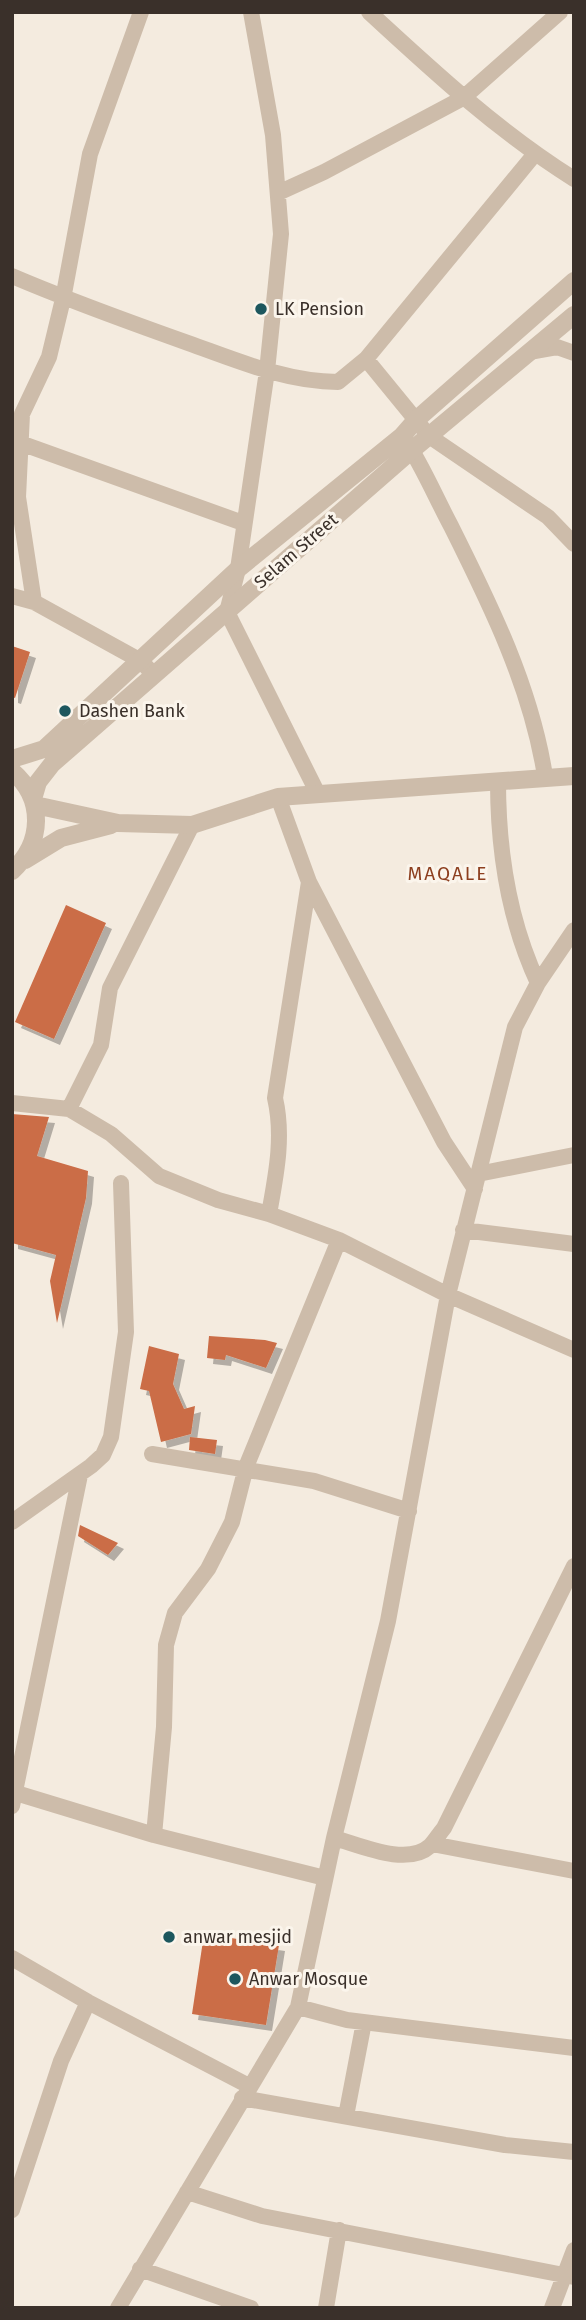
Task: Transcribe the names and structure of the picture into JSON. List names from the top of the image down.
{
  "streets": {
    "street": ["Selam Street"]
  },
  "districts": ["MAQALE"],
  "places": [
    "LK Pension",
    "Dashen Bank",
    "anwar mesjid",
    "Anwar Mosque"
  ]
}
